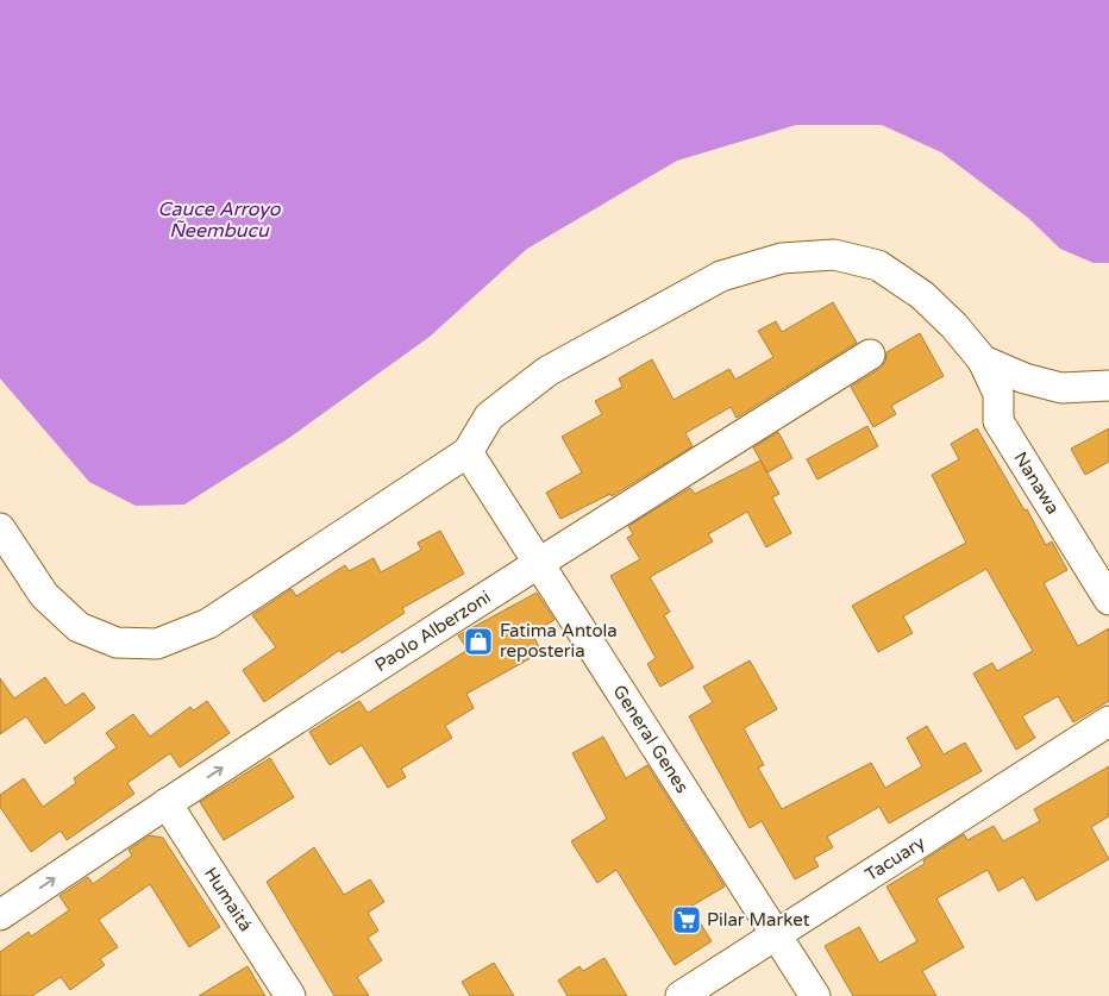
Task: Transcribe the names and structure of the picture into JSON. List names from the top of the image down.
{
  "streets": {
    "street": [
      "Nanawa",
      "Paolo Alberzoni",
      "General Genes",
      "Tacuary",
      "Humaitá"
    ]
  },
  "crossings": [
    ["Paolo Alberzoni", "General Genes"],
    ["Paolo Alberzoni", "Humaitá"],
    ["General Genes", "Tacuary"]
  ],
  "one_way": ["Paolo Alberzoni"],
  "water": ["Cauce Arroyo Ñeembucu"],
  "places": {
    "shop": ["Fatima Antola reposteria"],
    "supermarket": ["Pilar Market"]
  }
}
